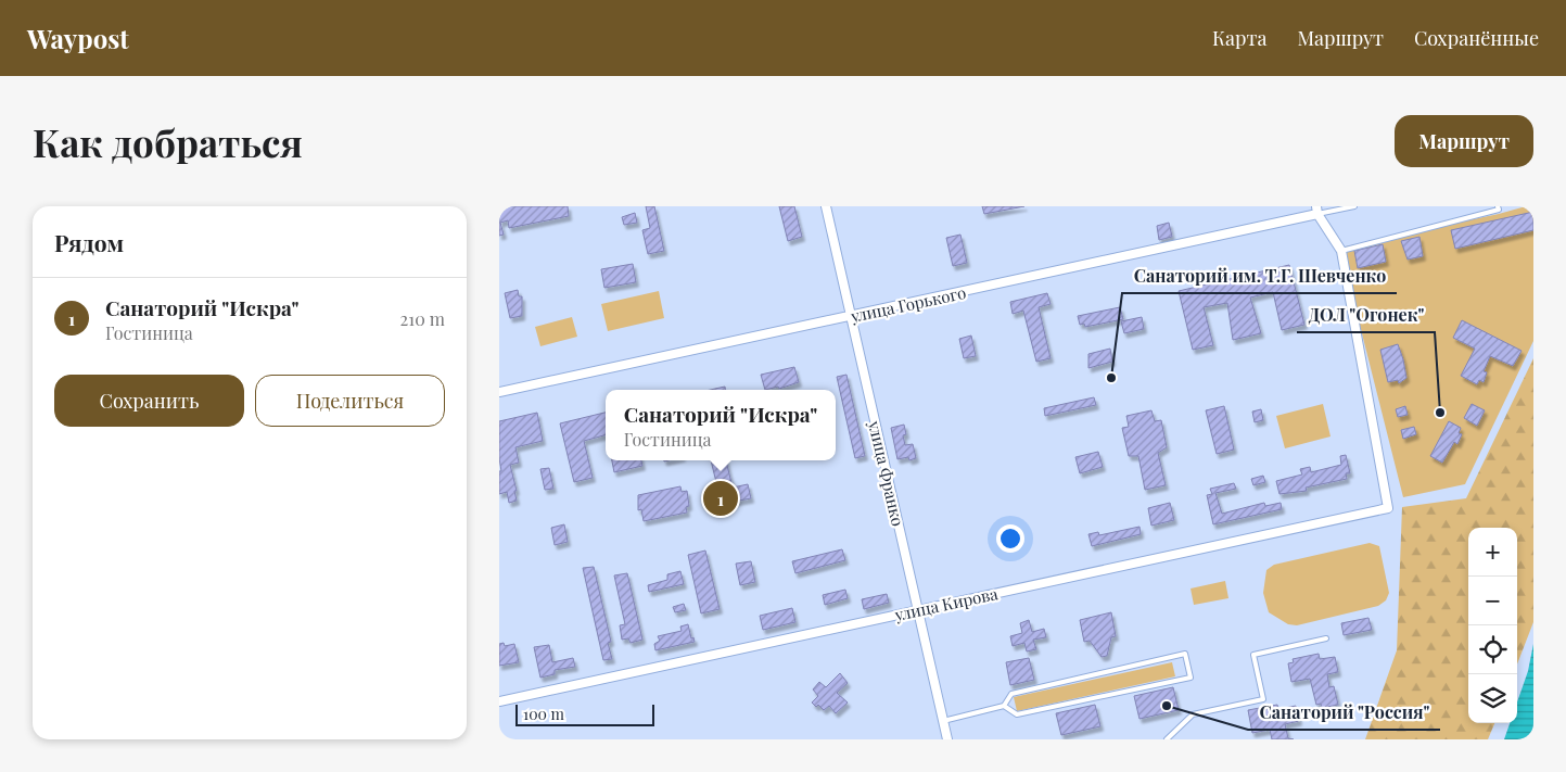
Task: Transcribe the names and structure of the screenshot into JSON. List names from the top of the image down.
{
  "streets": {
    "street": ["улица Горького", "улица Франко", "улица Кирова"]
  },
  "crossings": [
    ["улица Горького", "улица Франко"],
    ["улица Франко", "улица Кирова"]
  ],
  "places": ["Санаторий им. Т.Г. Шевченко", "ДОЛ \"Огонек\"", "Санаторий \"Россия\""],
  "scale_bar": "100 m",
  "page": {
    "header": "Waypost",
    "nav": ["Карта", "Маршрут", "Сохранённые"],
    "buttons": [
      "Маршрут",
      ["Сохранить", "Поделиться"]
    ],
    "title": "Как добраться",
    "heading": "Рядом",
    "list": [
      {
        "mark": "1",
        "name": "Санаторий \"Искра\"",
        "note": "Гостиница",
        "value": "210 m"
      }
    ],
    "popup": ["Санаторий \"Искра\"", "Гостиница"],
    "pins": "1",
    "map_buttons": ["+", "−"],
    "scale": "100 m"
  }
}
